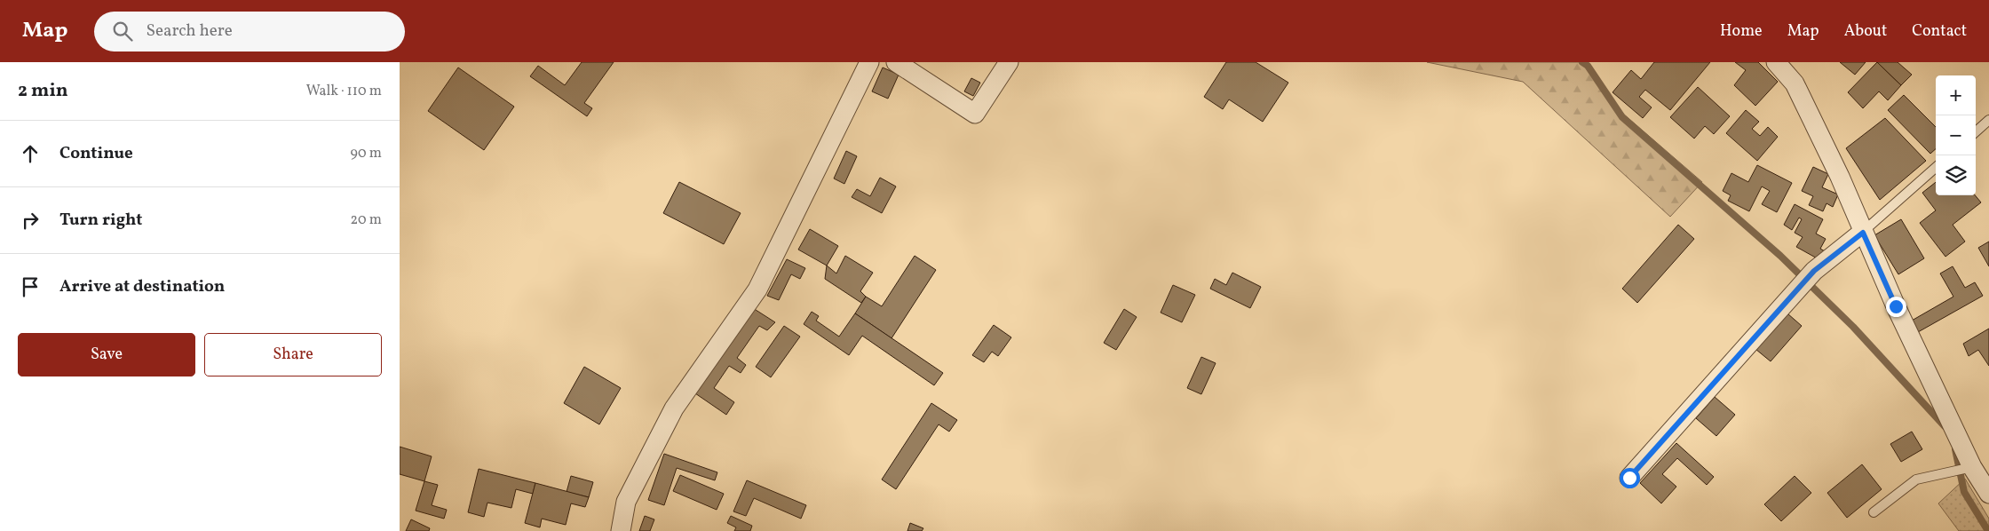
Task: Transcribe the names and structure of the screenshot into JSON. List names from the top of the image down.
{
  "page": {
    "header": "Map",
    "search": "Search here",
    "nav": [
      "Home",
      "Map",
      "About",
      "Contact"
    ],
    "heading": ["2 min", "Walk · 110 m"],
    "map_buttons": ["+", "−"],
    "list": [
      ["Continue", "90 m"],
      ["Turn right", "20 m"],
      "Arrive at destination"
    ],
    "buttons": ["Save", "Share"]
  }
}
